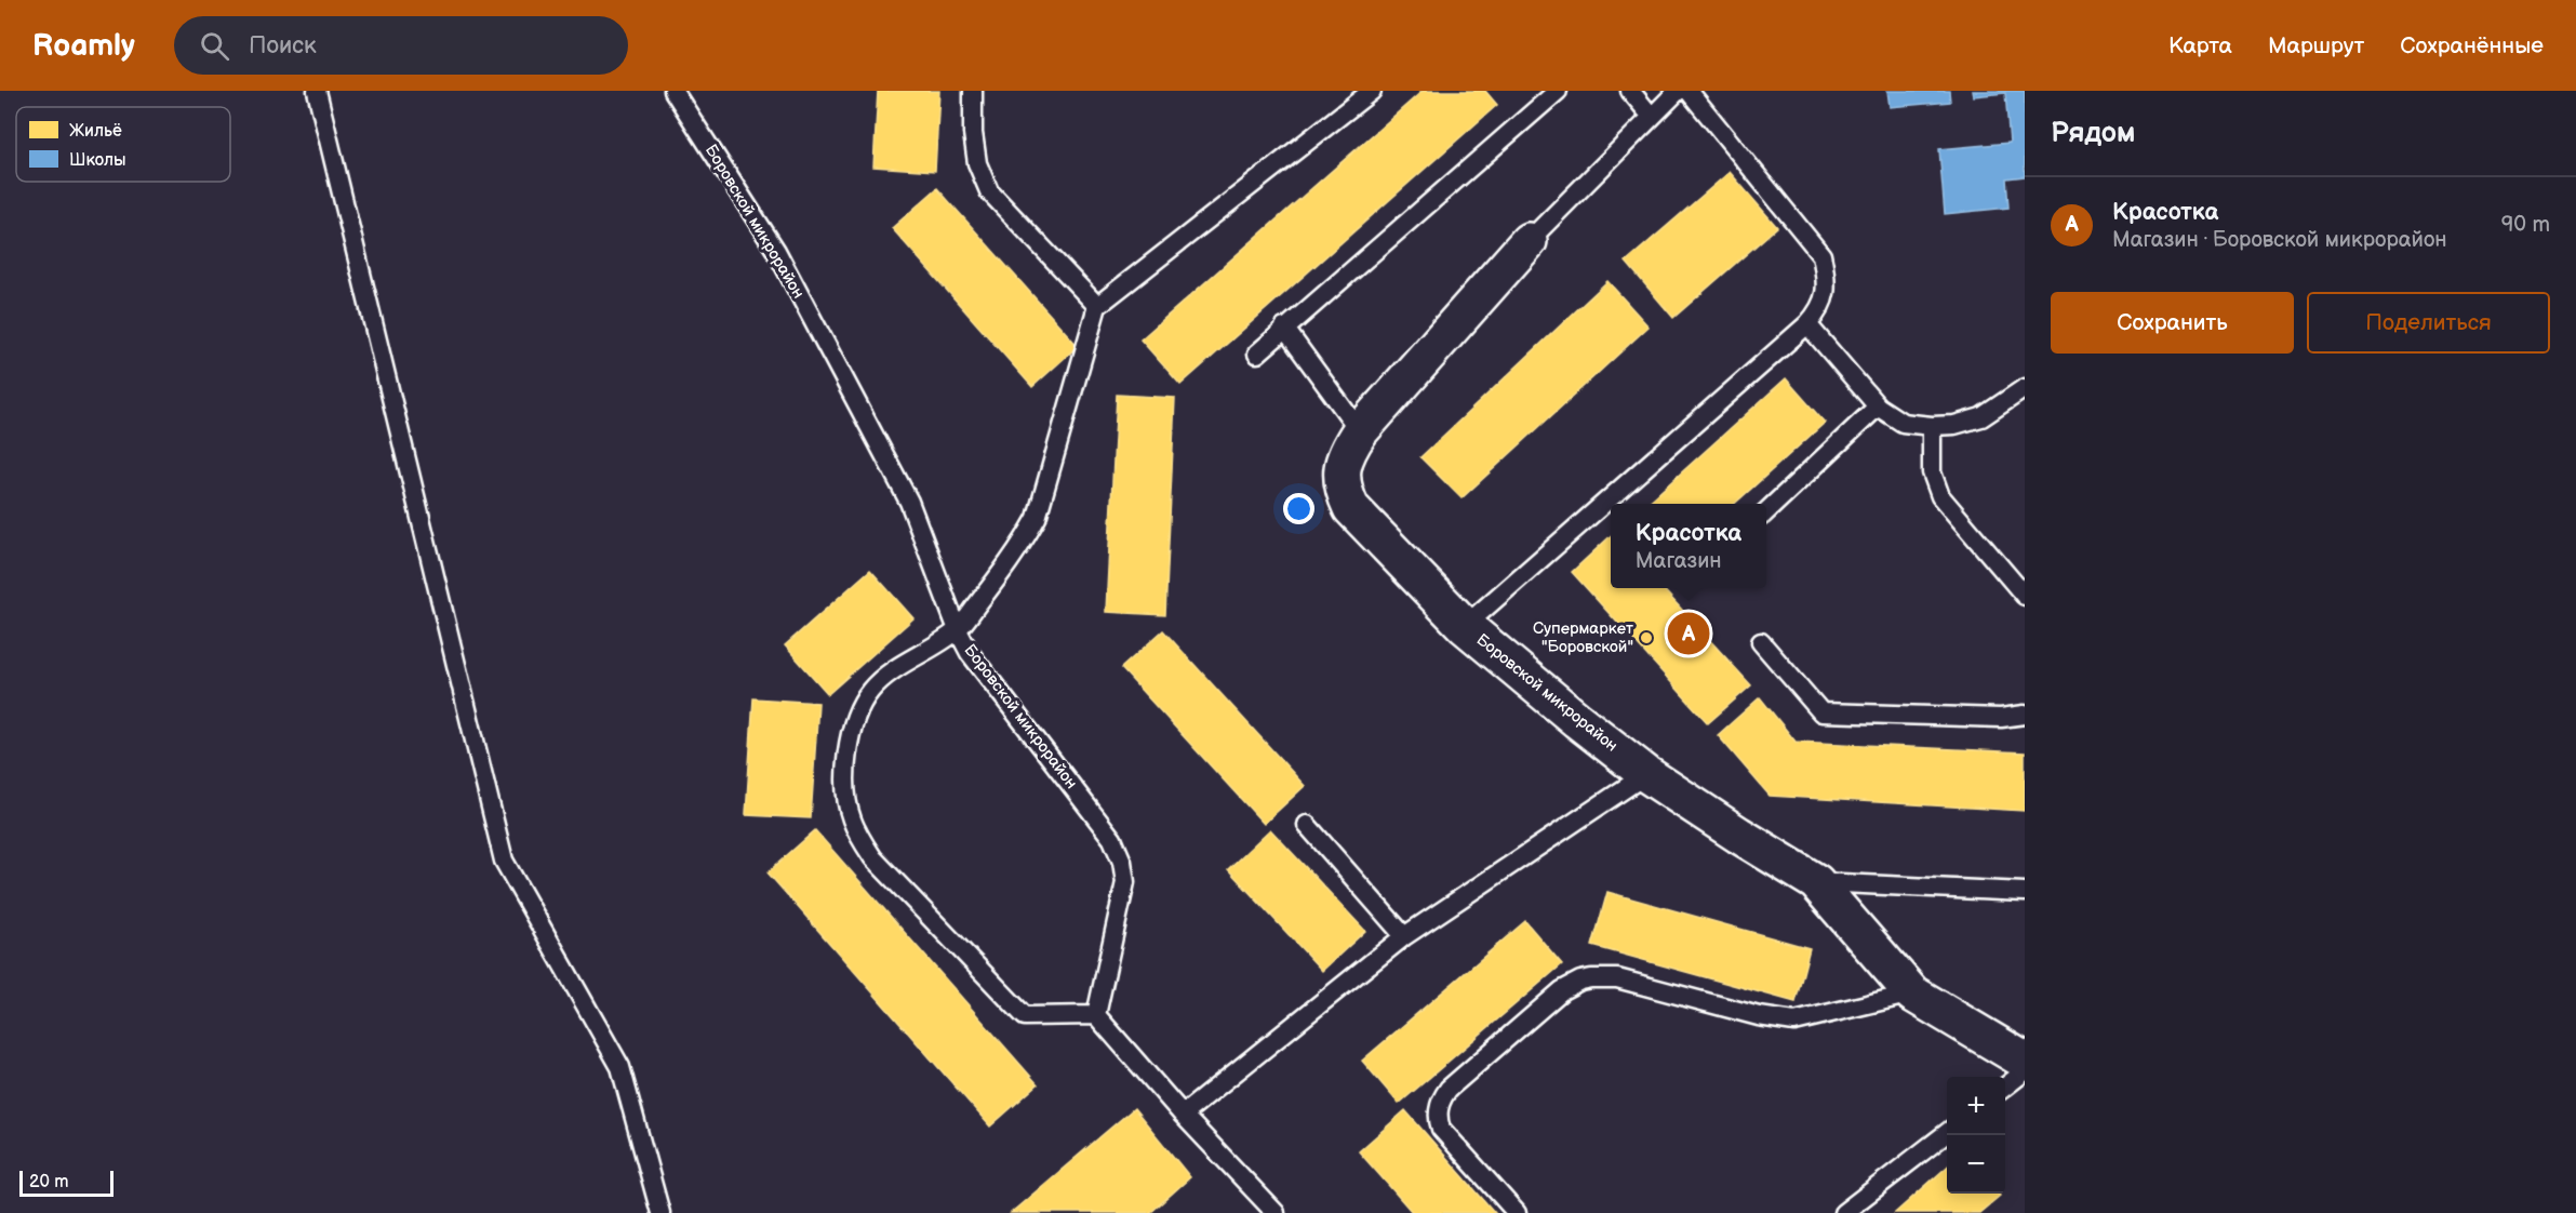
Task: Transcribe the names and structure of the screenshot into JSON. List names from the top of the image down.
{
  "streets": {
    "street": ["Боровской микрорайон"]
  },
  "places": ["Супермаркет \"Боровской\""],
  "legend": ["Жильё", "Школы"],
  "scale_bar": "20 m",
  "page": {
    "header": "Roamly",
    "search": "Поиск",
    "nav": ["Карта", "Маршрут", "Сохранённые"],
    "heading": "Рядом",
    "list": [
      {
        "mark": "A",
        "name": "Красотка",
        "note": "Магазин · Боровской микрорайон",
        "value": "90 m"
      }
    ],
    "buttons": ["Сохранить", "Поделиться"],
    "popup": ["Красотка", "Магазин"],
    "pins": "A",
    "map_buttons": ["+", "−"],
    "scale": "20 m"
  }
}
